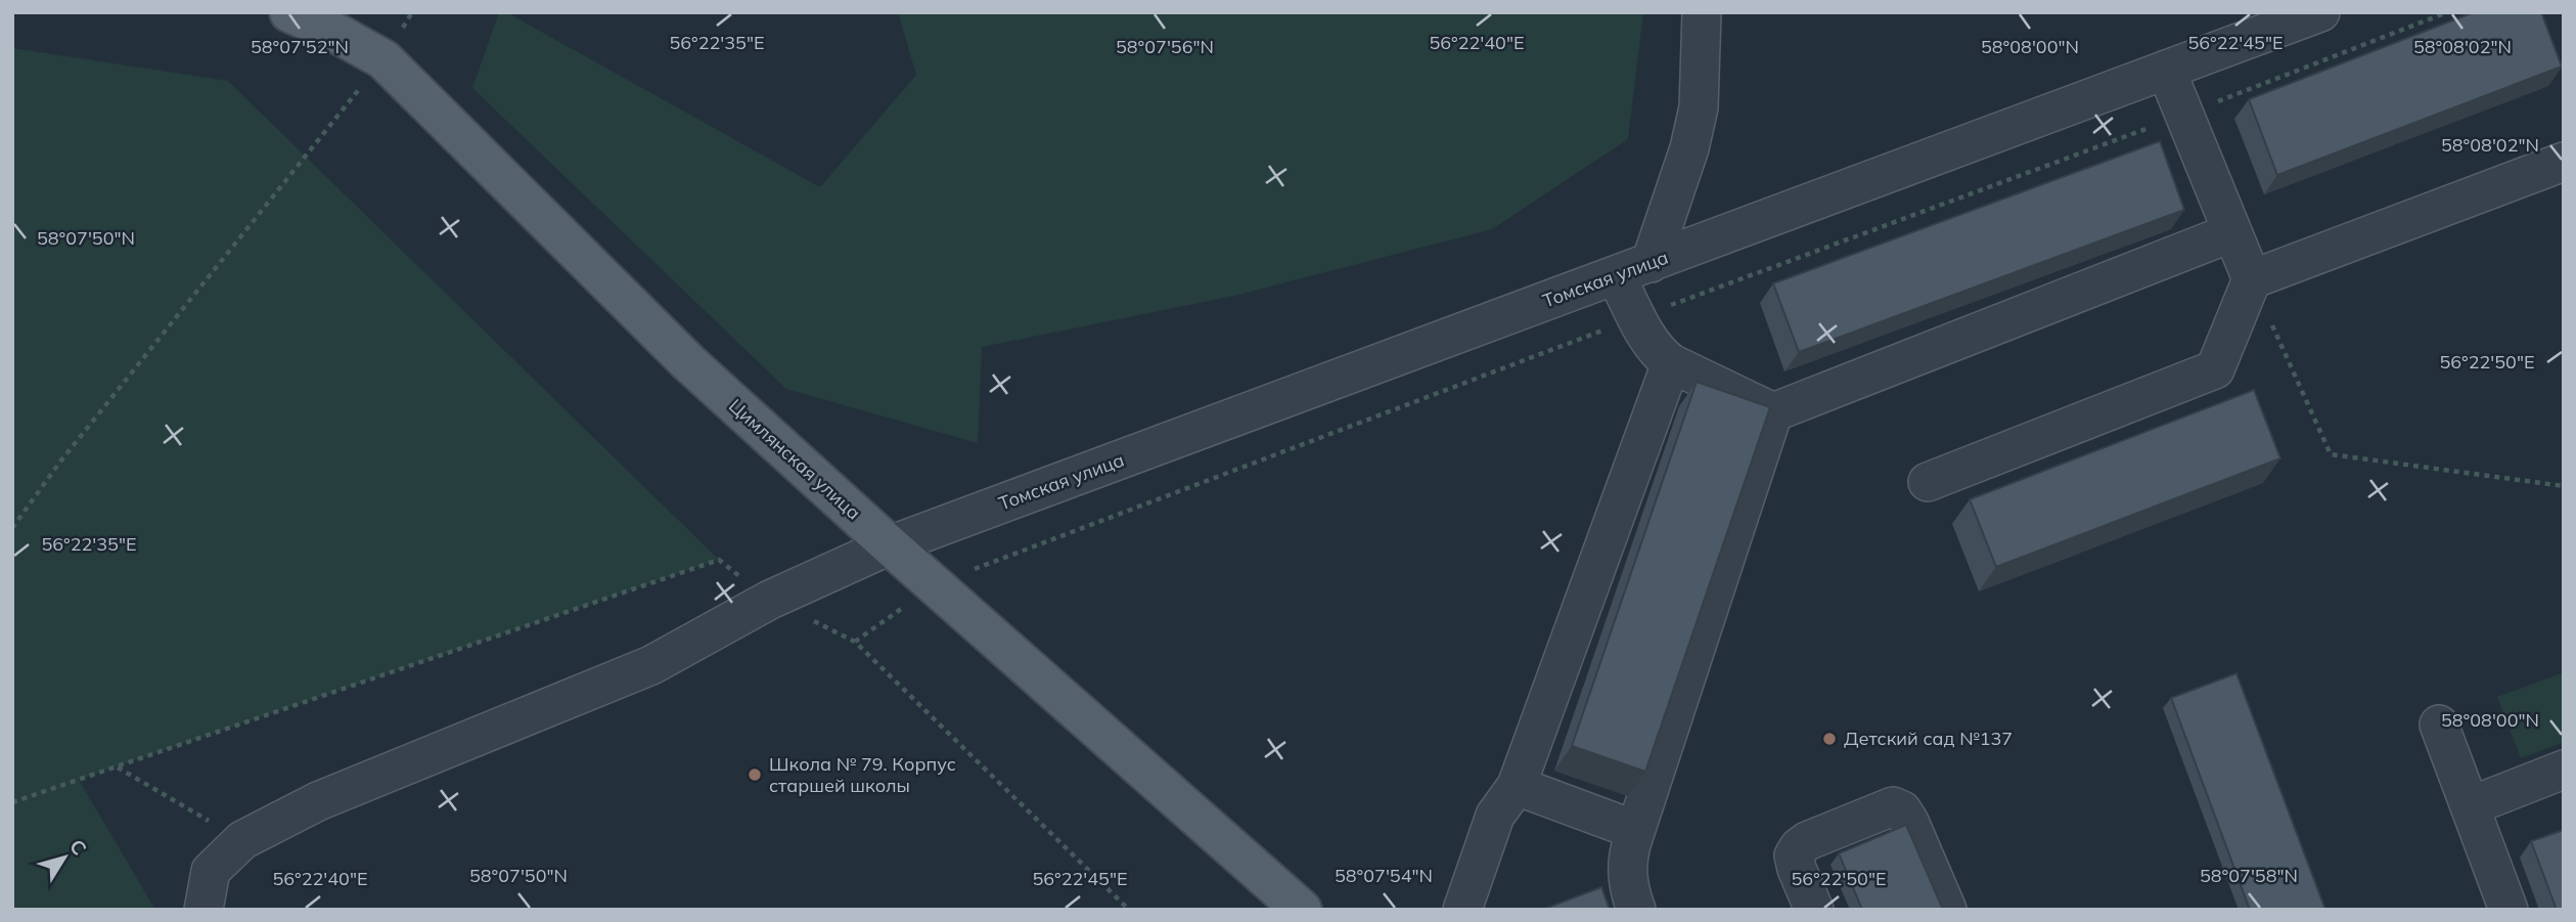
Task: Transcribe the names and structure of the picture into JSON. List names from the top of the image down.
{
  "streets": {
    "main road": ["Цимлянская улица"],
    "street": ["Томская улица"]
  },
  "crossings": [
    ["Томская улица", "Цимлянская улица"]
  ],
  "places": ["Детский сад №137", "Школа № 79. Корпус старшей школы"],
  "north": "top right",
  "coordinates": [
    "56°22'35\"E",
    "56°22'45\"E",
    "56°22'40\"E",
    "58°07'52\"N",
    "58°07'56\"N",
    "58°08'00\"N",
    "58°08'02\"N",
    "58°07'50\"N",
    "56°22'50\"E",
    "58°07'54\"N",
    "58°07'58\"N"
  ]
}
